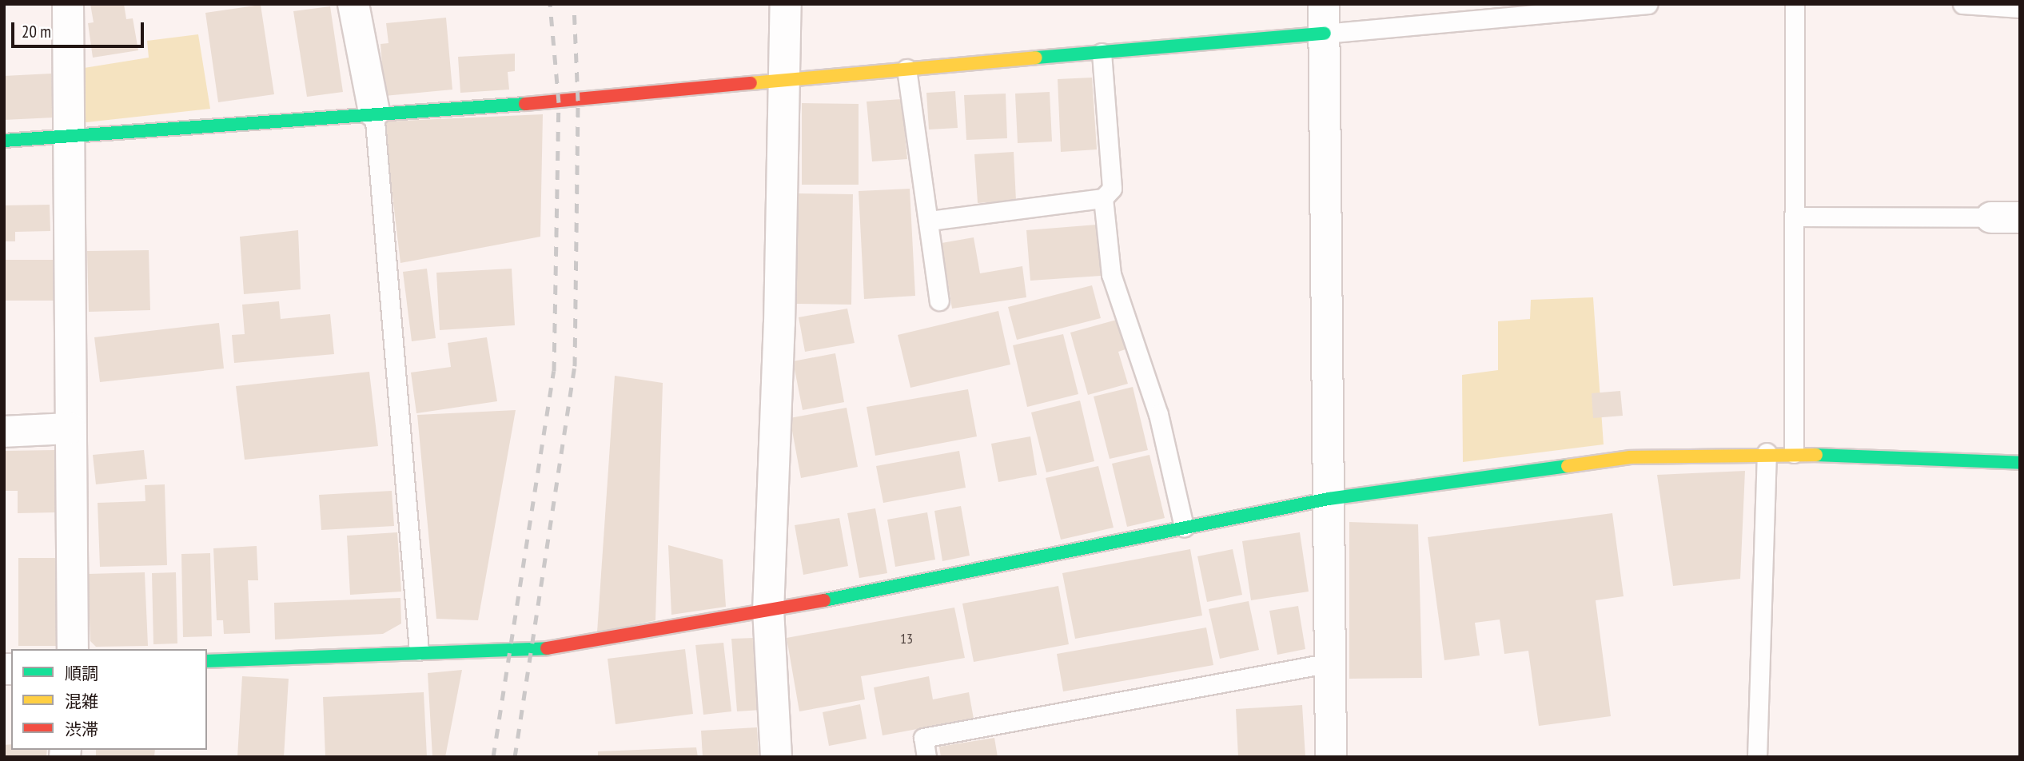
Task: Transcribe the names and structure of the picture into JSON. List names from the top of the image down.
{
  "house_numbers": ["13"],
  "legend": ["順調", "混雑", "渋滞"],
  "scale_bar": "20 m"
}
